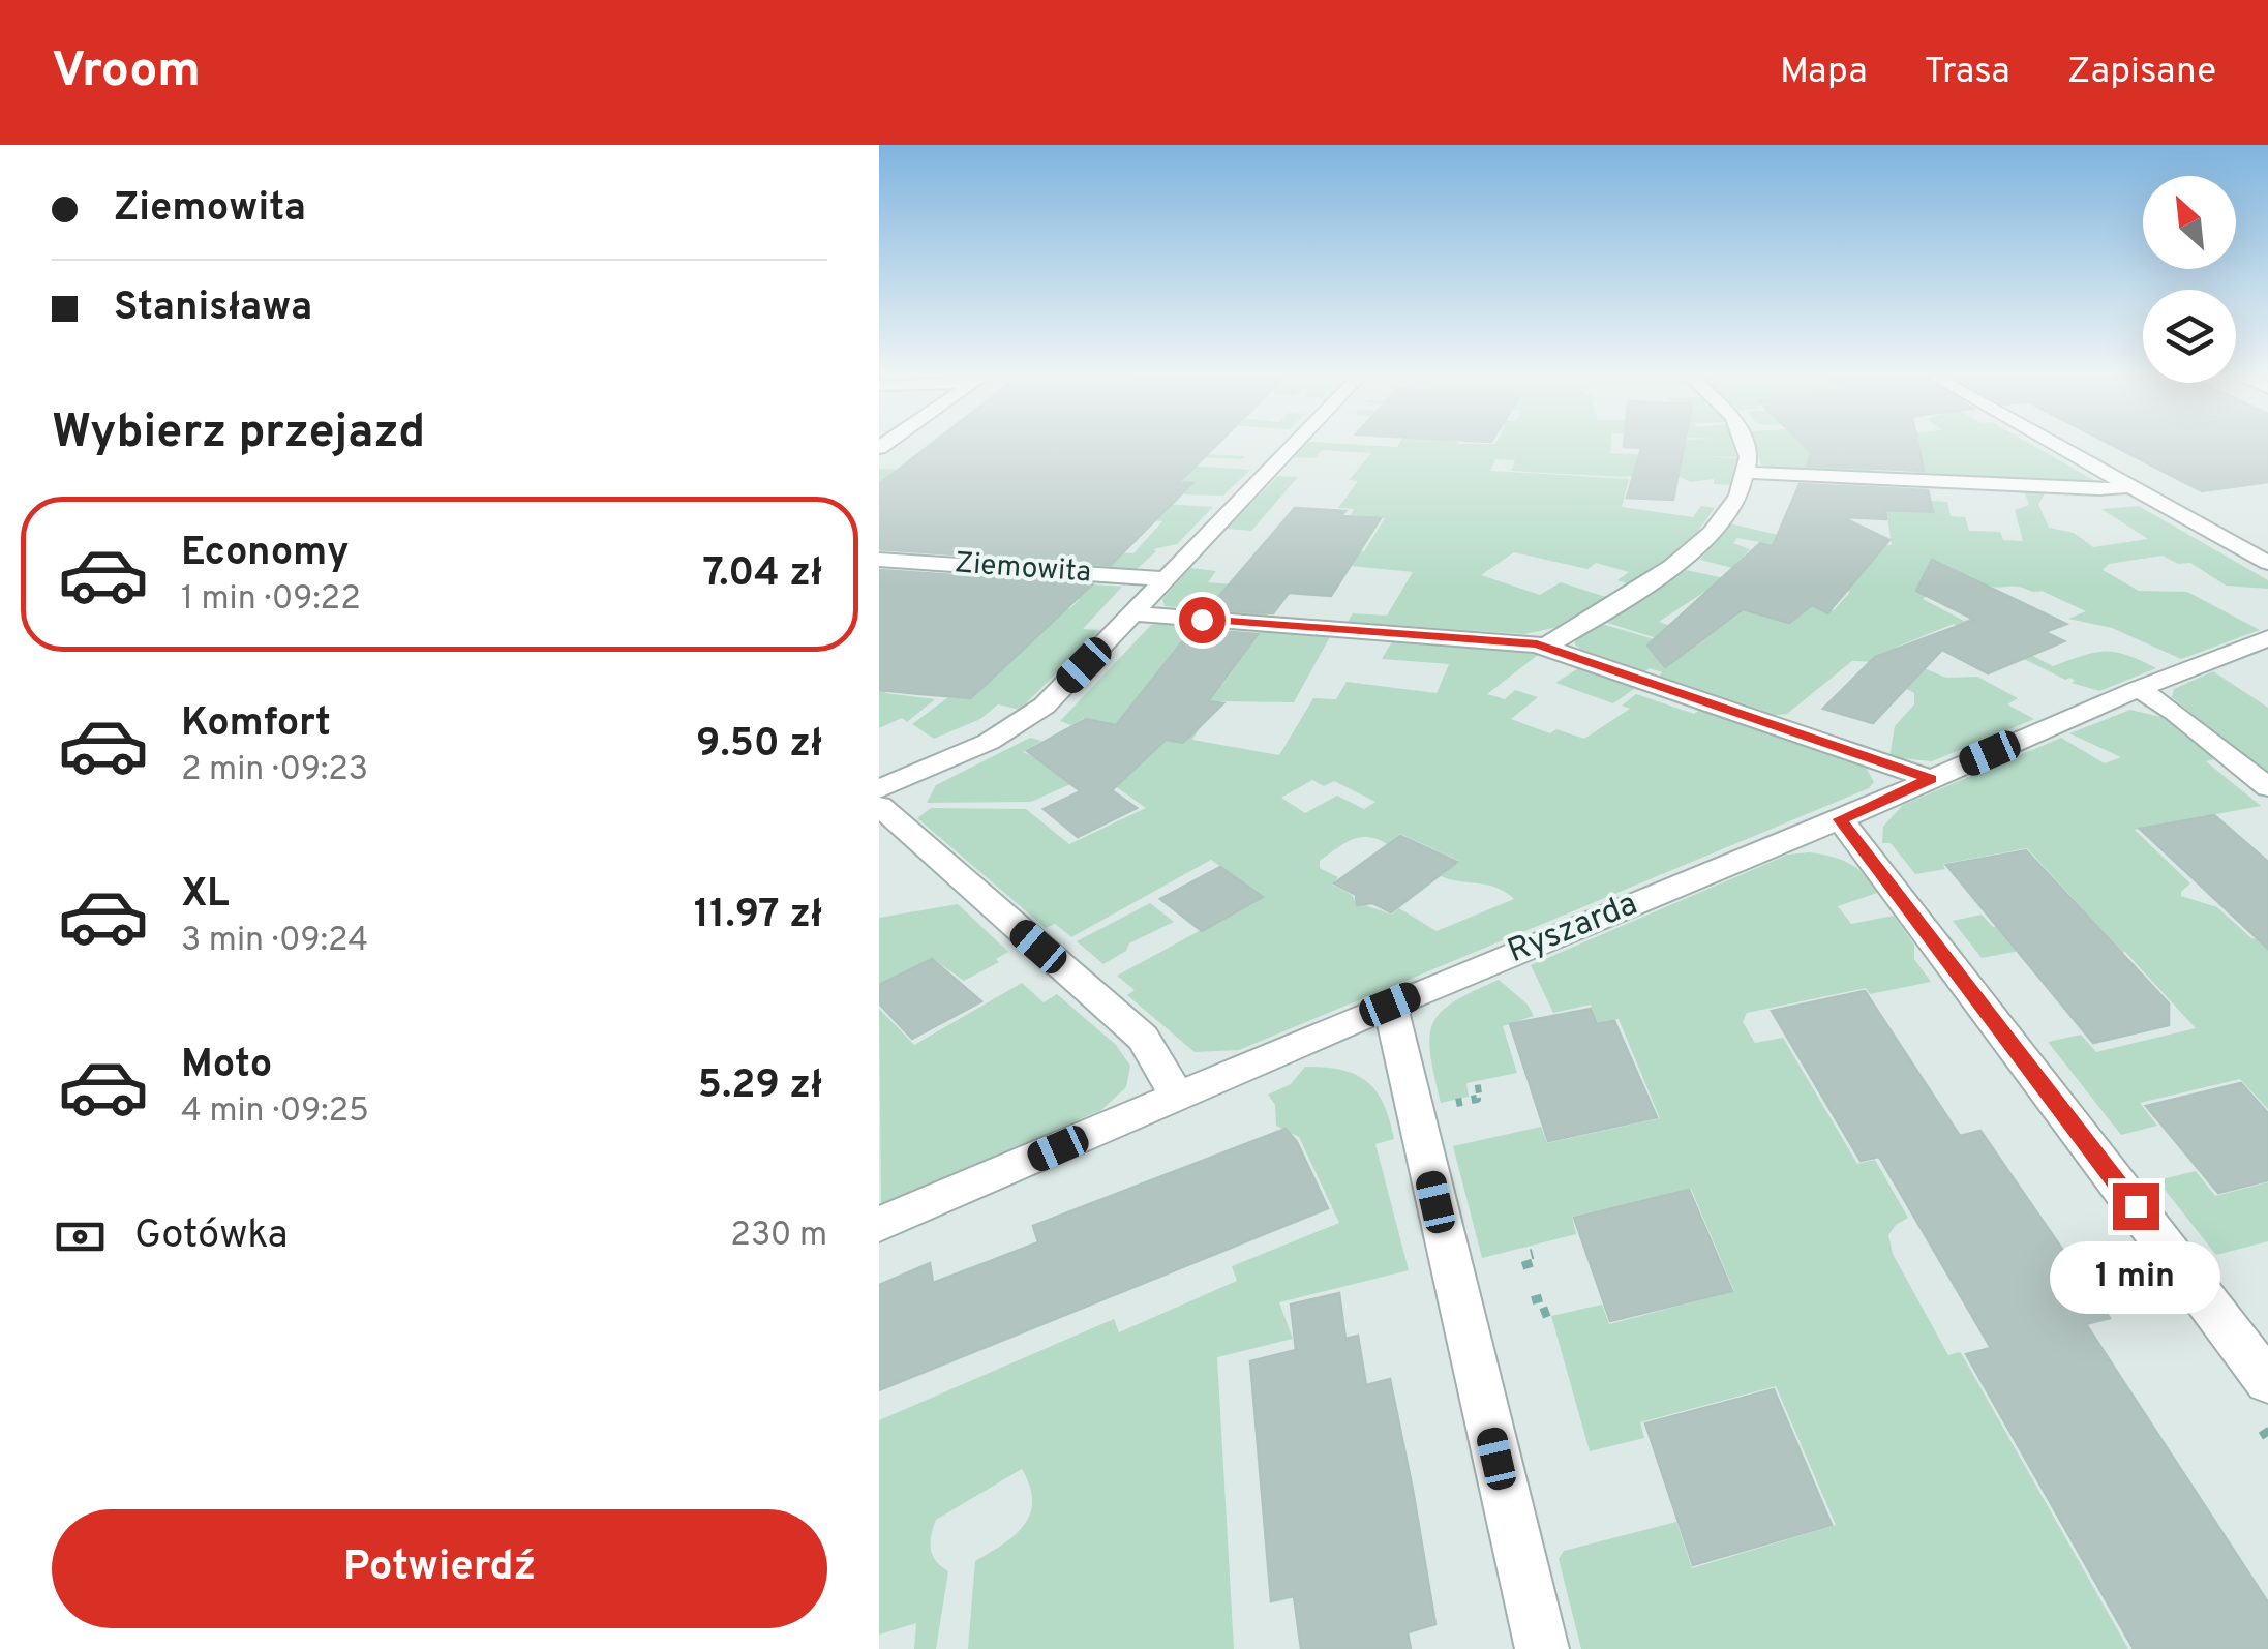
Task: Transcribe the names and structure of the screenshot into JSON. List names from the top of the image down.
{
  "streets": {
    "street": ["Ziemowita", "Ryszarda"]
  },
  "crossings": [
    ["Ziemowita", "Ryszarda"]
  ],
  "north": "top left",
  "page": {
    "header": "Vroom",
    "nav": ["Mapa", "Trasa", "Zapisane"],
    "banner": ["Ziemowita", "Stanisława"],
    "heading": "Wybierz przejazd",
    "list": [
      {
        "name": "Economy",
        "note": "1 min · 09:22",
        "value": "7.04 zł"
      },
      {
        "name": "Komfort",
        "note": "2 min · 09:23",
        "value": "9.50 zł"
      },
      {
        "name": "XL",
        "note": "3 min · 09:24",
        "value": "11.97 zł"
      },
      {
        "name": "Moto",
        "note": "4 min · 09:25",
        "value": "5.29 zł"
      }
    ],
    "pay": ["Gotówka", "230 m"],
    "bubble": "1 min",
    "buttons": "Potwierdź"
  }
}
